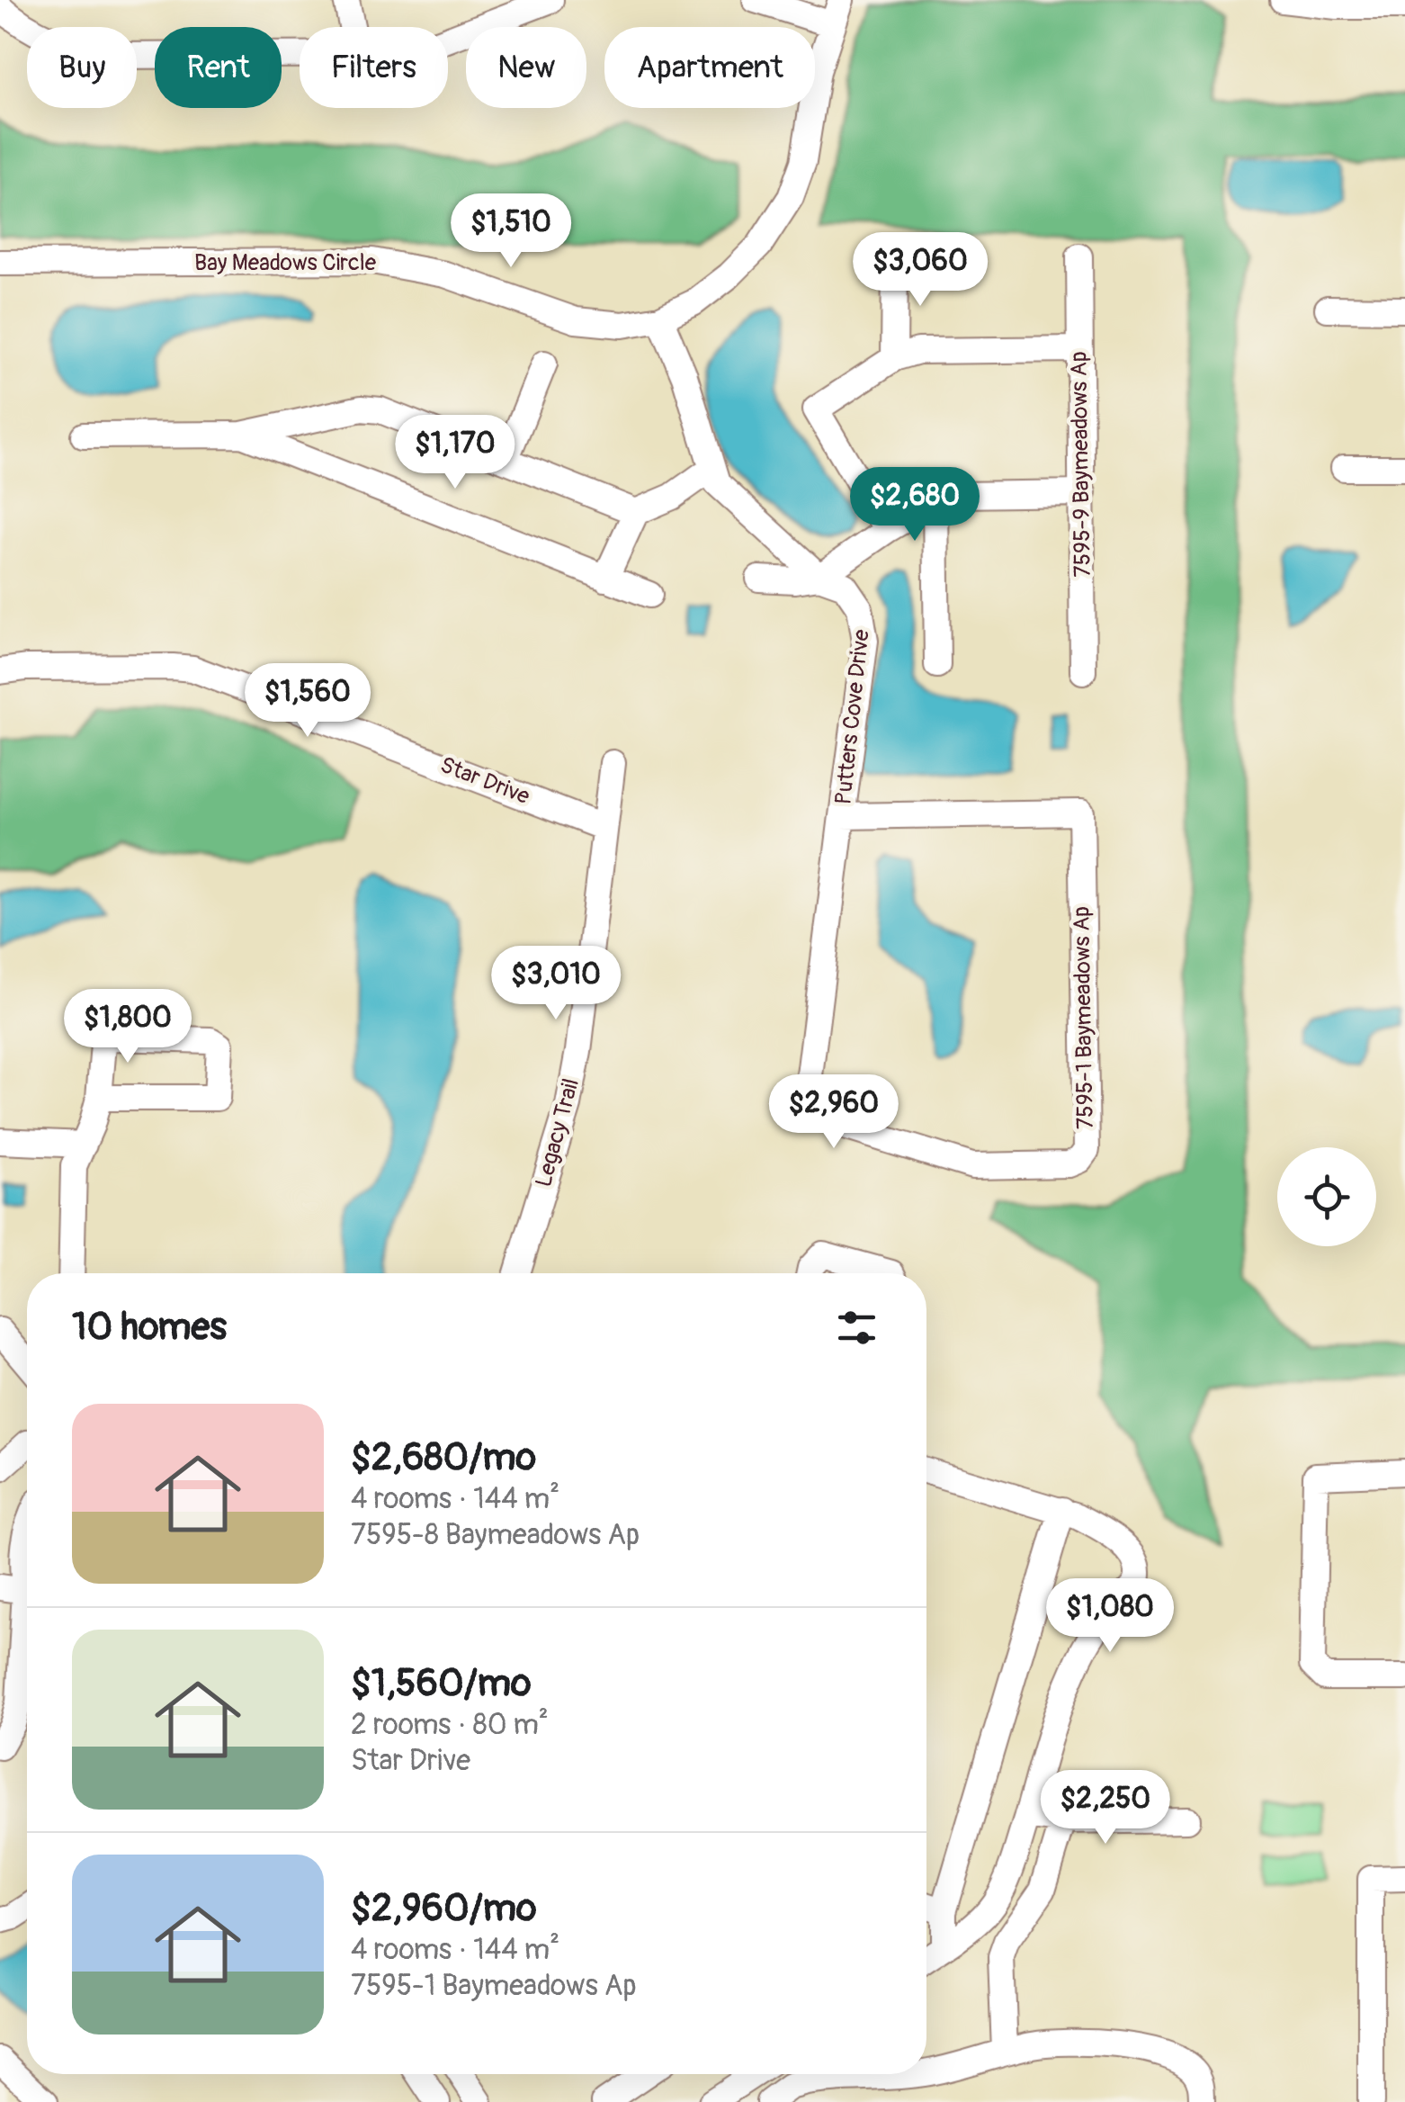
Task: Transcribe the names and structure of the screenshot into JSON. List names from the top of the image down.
{
  "streets": {
    "street": [
      "Bay Meadows Circle",
      "7595-9 Baymeadows Ap",
      "Putters Cove Drive",
      "Star Drive",
      "7595-1 Baymeadows Ap",
      "Legacy Trail"
    ]
  },
  "crossings": [
    ["Bay Meadows Circle", "Putters Cove Drive"],
    ["Putters Cove Drive", "7595-1 Baymeadows Ap"],
    ["Star Drive", "Legacy Trail"]
  ],
  "page": {
    "chip": [
      "Buy",
      "Rent",
      "Filters",
      "New",
      "Apartment"
    ],
    "price": [
      "$1,510",
      "$3,060",
      "$1,170",
      "$2,680",
      "$1,560",
      "$3,010",
      "$1,800",
      "$2,960",
      "$1,080",
      "$2,250"
    ],
    "heading": "10 homes",
    "list": [
      {
        "name": "$2,680/mo",
        "note": "4 rooms · 144 m² · 7595-8 Baymeadows Ap"
      },
      {
        "name": "$1,560/mo",
        "note": "2 rooms · 80 m² · Star Drive"
      },
      {
        "name": "$2,960/mo",
        "note": "4 rooms · 144 m² · 7595-1 Baymeadows Ap"
      }
    ]
  }
}
